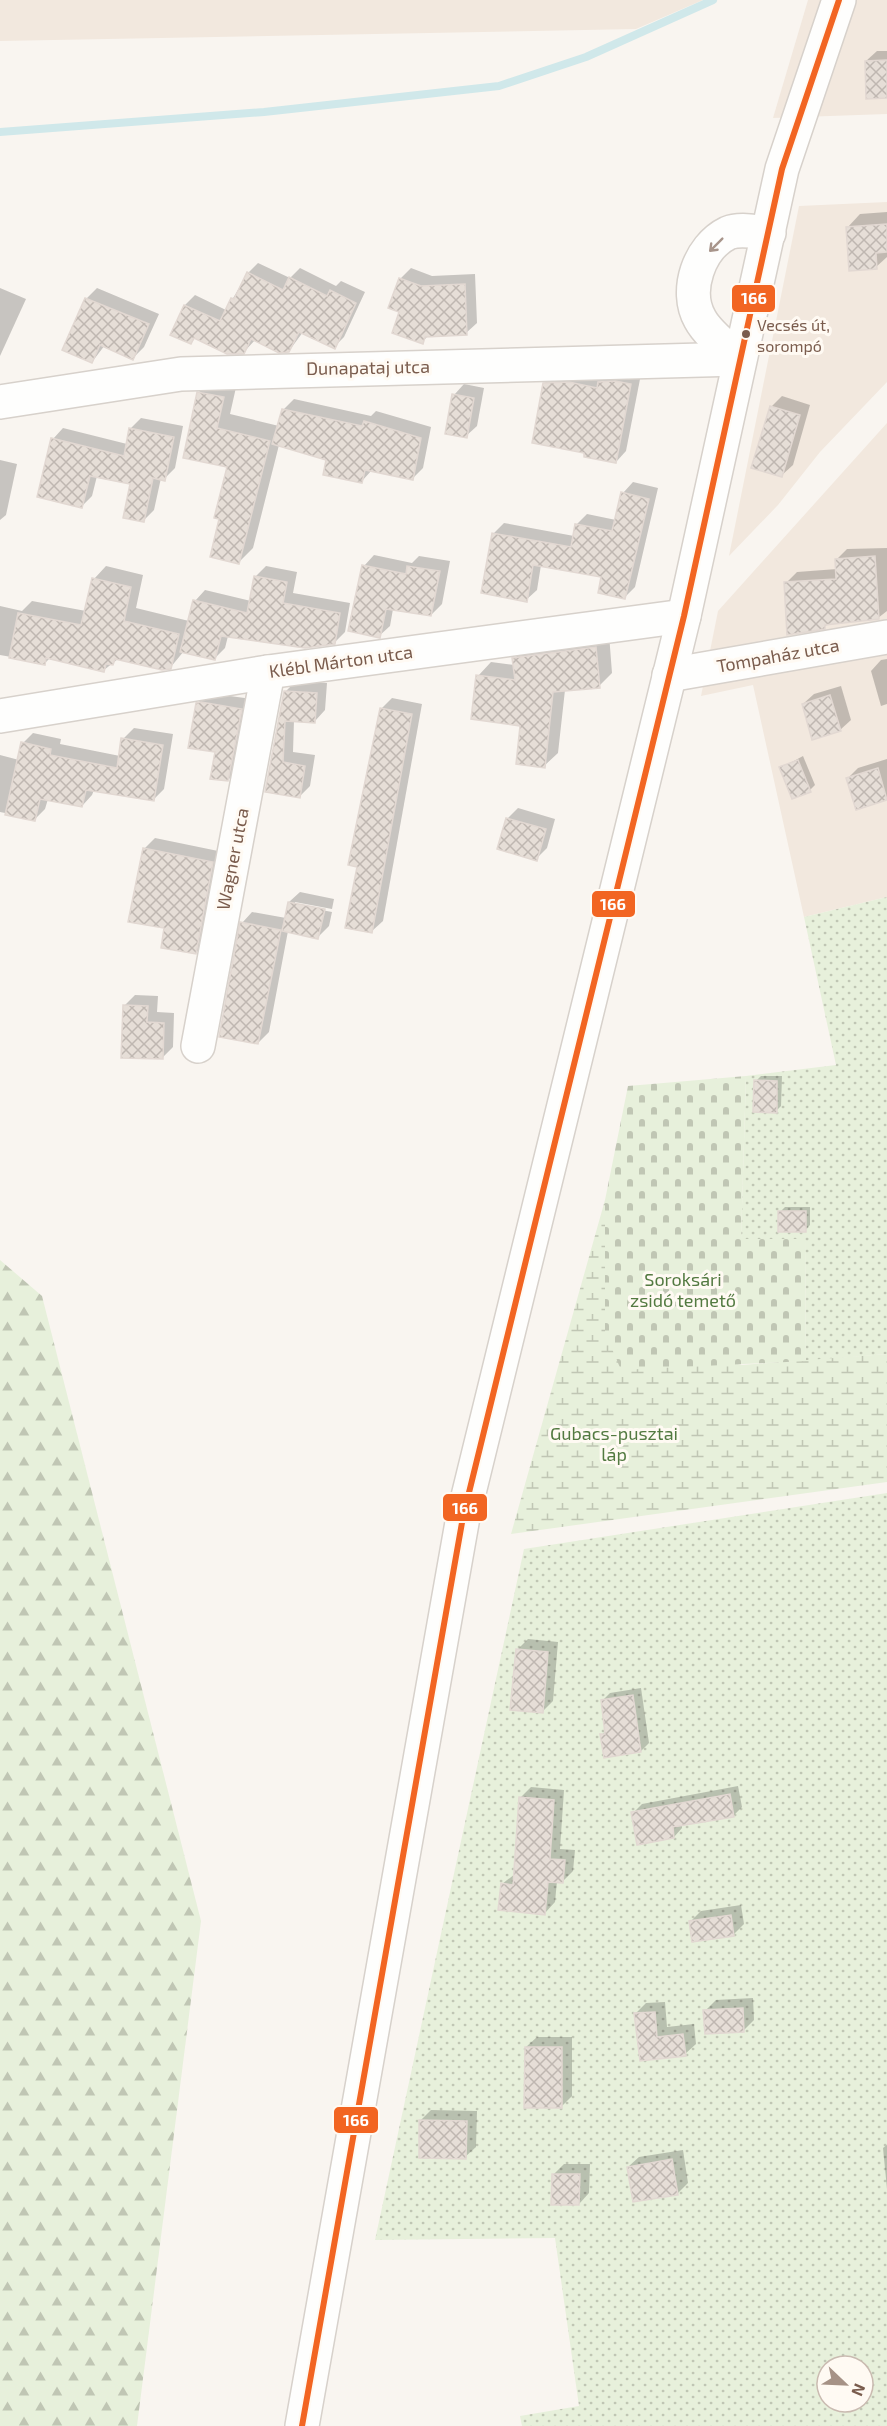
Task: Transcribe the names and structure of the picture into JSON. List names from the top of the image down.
{
  "streets": {
    "street": [
      "Dunapataj utca",
      "Tompaház utca",
      "Klébl Márton utca",
      "Wagner utca"
    ]
  },
  "crossings": [
    ["Klébl Márton utca", "Wagner utca"]
  ],
  "parks": ["Soroksári zsidó temető", "Gubacs-pusztai láp"],
  "places": ["Vecsés út, sorompó"],
  "lines": ["transit line 166"],
  "north": "bottom right"
}
